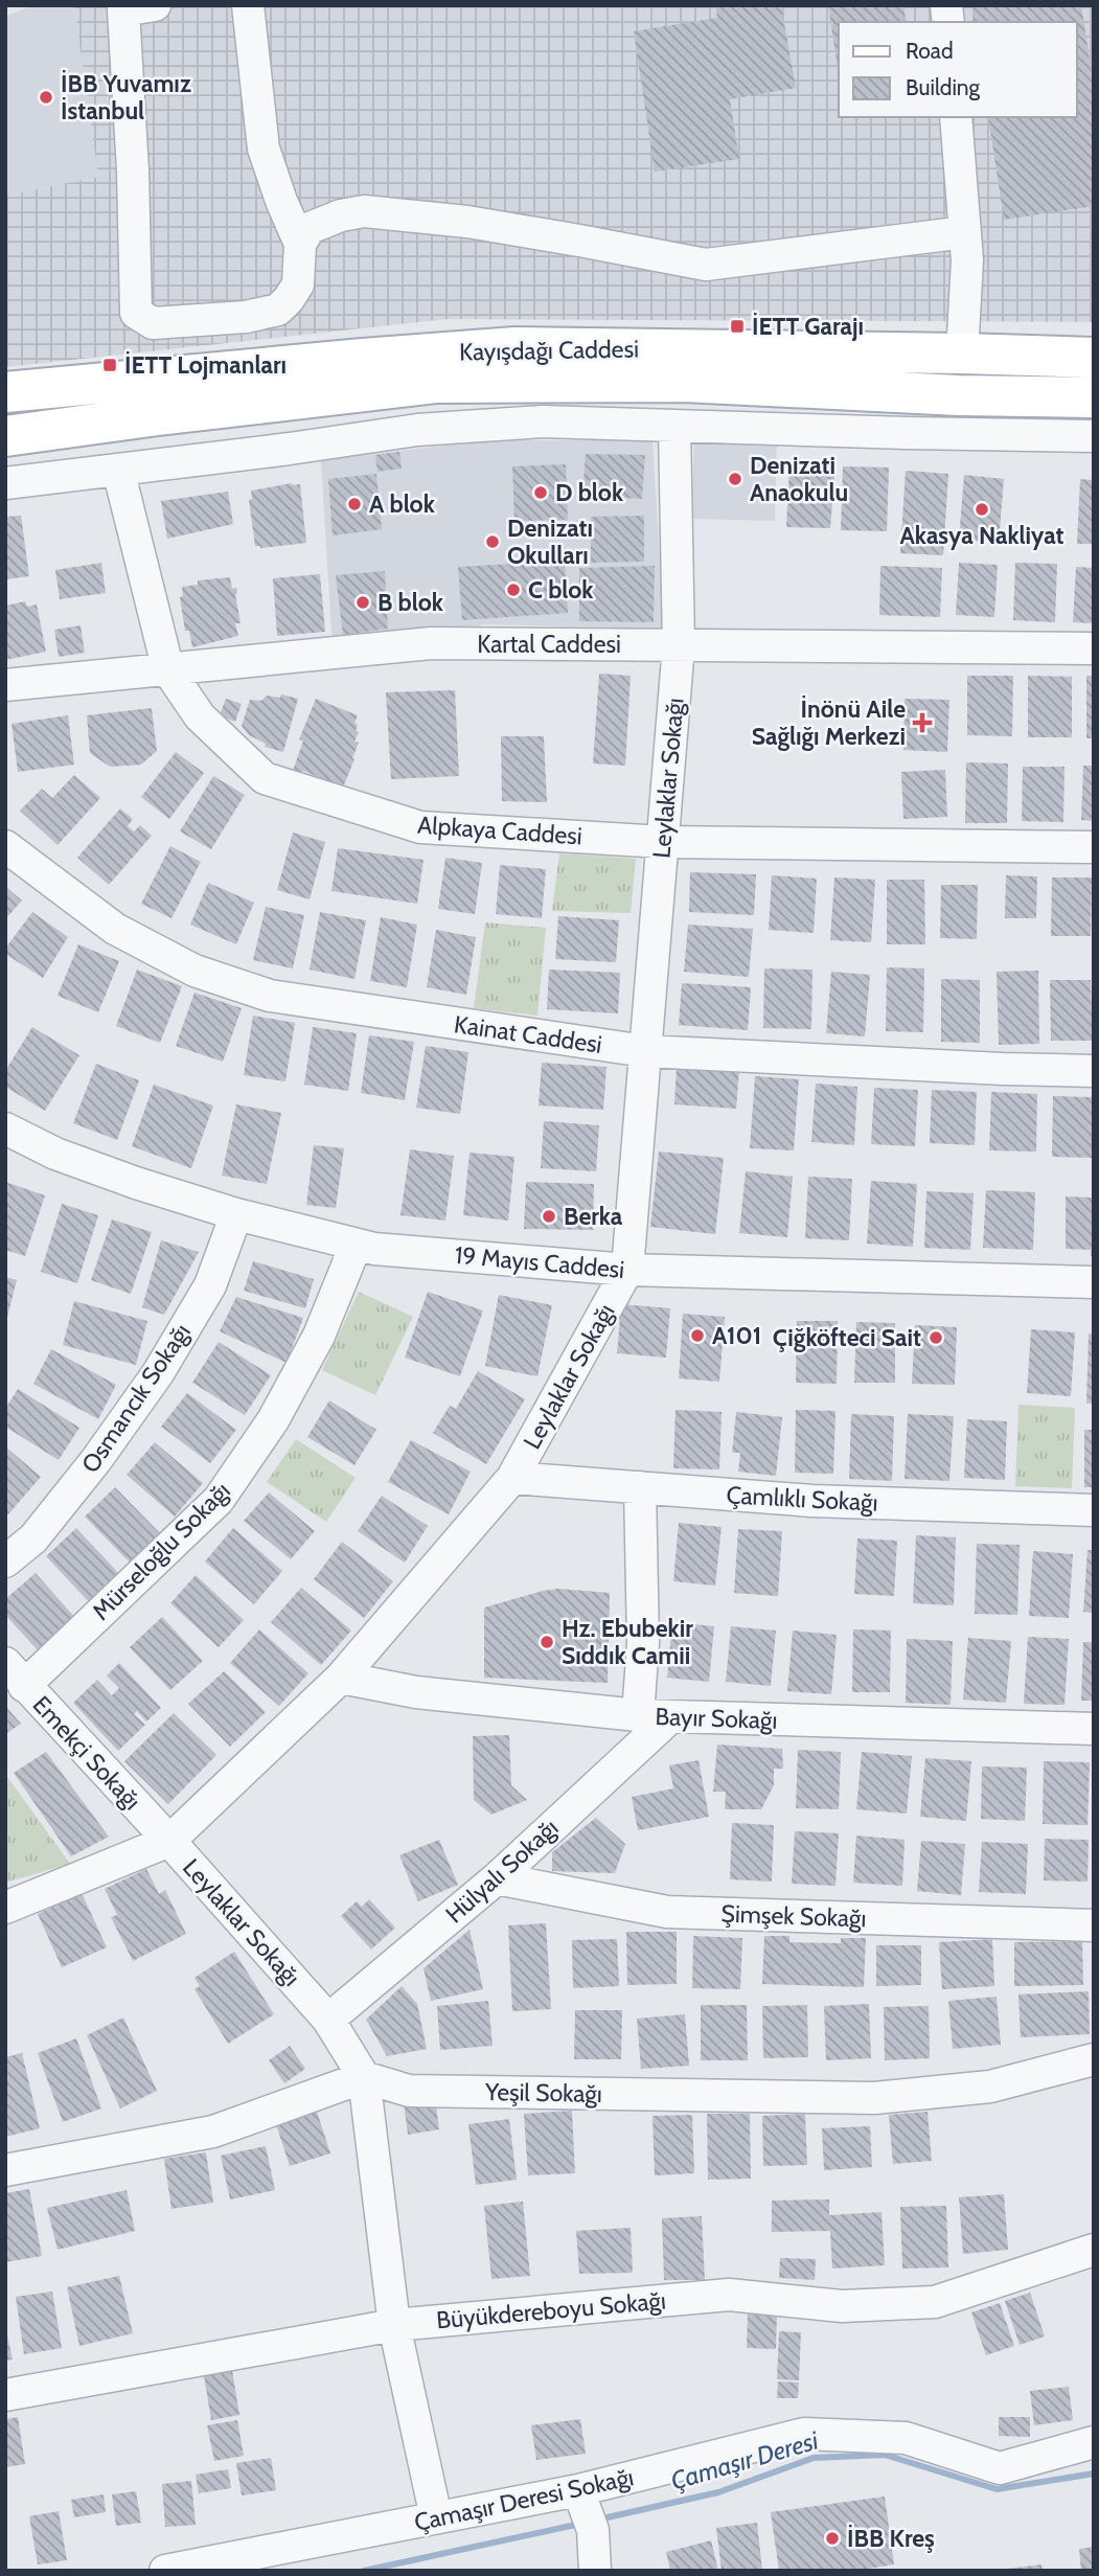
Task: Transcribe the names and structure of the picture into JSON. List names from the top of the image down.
{
  "streets": {
    "main road": ["Kayışdağı Caddesi"],
    "street": [
      "Kartal Caddesi",
      "Leylaklar Sokağı",
      "Alpkaya Caddesi",
      "Kainat Caddesi",
      "19 Mayıs Caddesi",
      "Osmancık Sokağı",
      "Çamlıklı Sokağı",
      "Mürseloğlu Sokağı",
      "Bayır Sokağı",
      "Emekçi Sokağı",
      "Hülyalı Sokağı",
      "Şimşek Sokağı",
      "Yeşil Sokağı",
      "Büyükdereboyu Sokağı",
      "Çamaşır Deresi Sokağı"
    ]
  },
  "crossings": [
    ["Kartal Caddesi", "Leylaklar Sokağı"],
    ["Kartal Caddesi", "Alpkaya Caddesi"],
    ["Leylaklar Sokağı", "Alpkaya Caddesi"],
    ["Leylaklar Sokağı", "Kainat Caddesi"],
    ["Leylaklar Sokağı", "19 Mayıs Caddesi"],
    ["Leylaklar Sokağı", "Çamlıklı Sokağı"],
    ["Leylaklar Sokağı", "Bayır Sokağı"],
    ["Leylaklar Sokağı", "Emekçi Sokağı"],
    ["Leylaklar Sokağı", "Hülyalı Sokağı"],
    ["Leylaklar Sokağı", "Yeşil Sokağı"],
    ["19 Mayıs Caddesi", "Osmancık Sokağı"],
    ["19 Mayıs Caddesi", "Mürseloğlu Sokağı"],
    ["Mürseloğlu Sokağı", "Emekçi Sokağı"],
    ["Bayır Sokağı", "Hülyalı Sokağı"],
    ["Hülyalı Sokağı", "Şimşek Sokağı"]
  ],
  "water": ["Çamaşır Deresi"],
  "places": {
    "other": [
      "İBB Yuvamız İstanbul",
      "Denizati Anaokulu",
      "D blok",
      "A blok",
      "Akasya Nakliyat",
      "Denizatı Okulları",
      "C blok",
      "B blok",
      "Berka",
      "A101",
      "Çiğköfteci Sait",
      "Hz. Ebubekir Sıddık Camii",
      "İBB Kreş"
    ],
    "transit": ["İETT Garajı", "İETT Lojmanları"],
    "health": ["İnönü Aile Sağlığı Merkezi"]
  },
  "legend": ["Road", "Building"]
}
